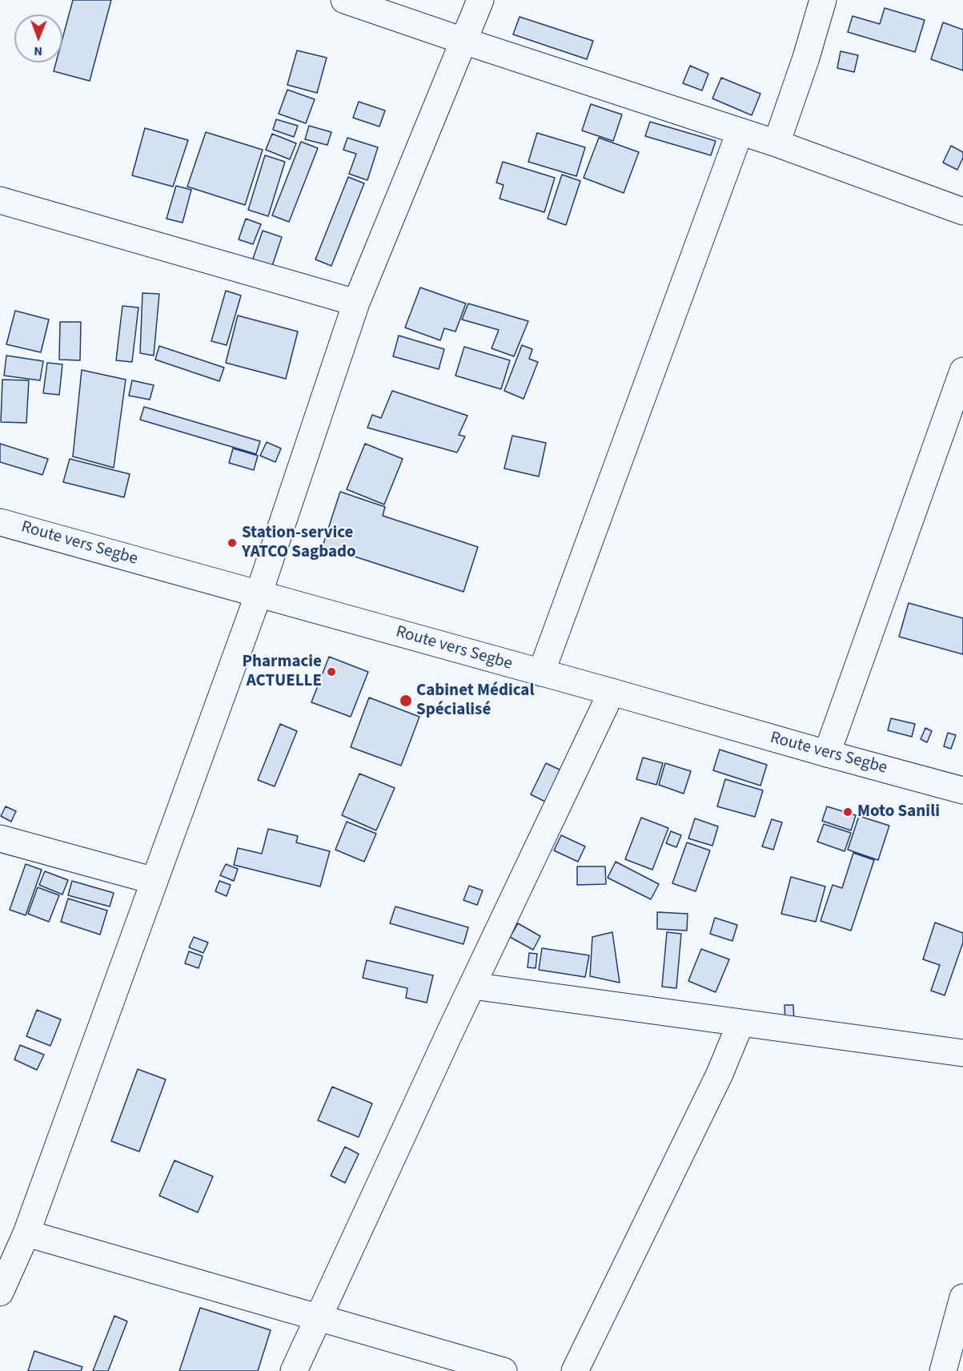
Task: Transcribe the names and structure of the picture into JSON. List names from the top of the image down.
{
  "streets": {
    "street": ["Route vers Segbe"]
  },
  "places": [
    "Station-service YATCO Sagbado",
    "Pharmacie ACTUELLE",
    "Cabinet Médical Spécialisé",
    "Moto Sanili"
  ],
  "north": "bottom"
}
